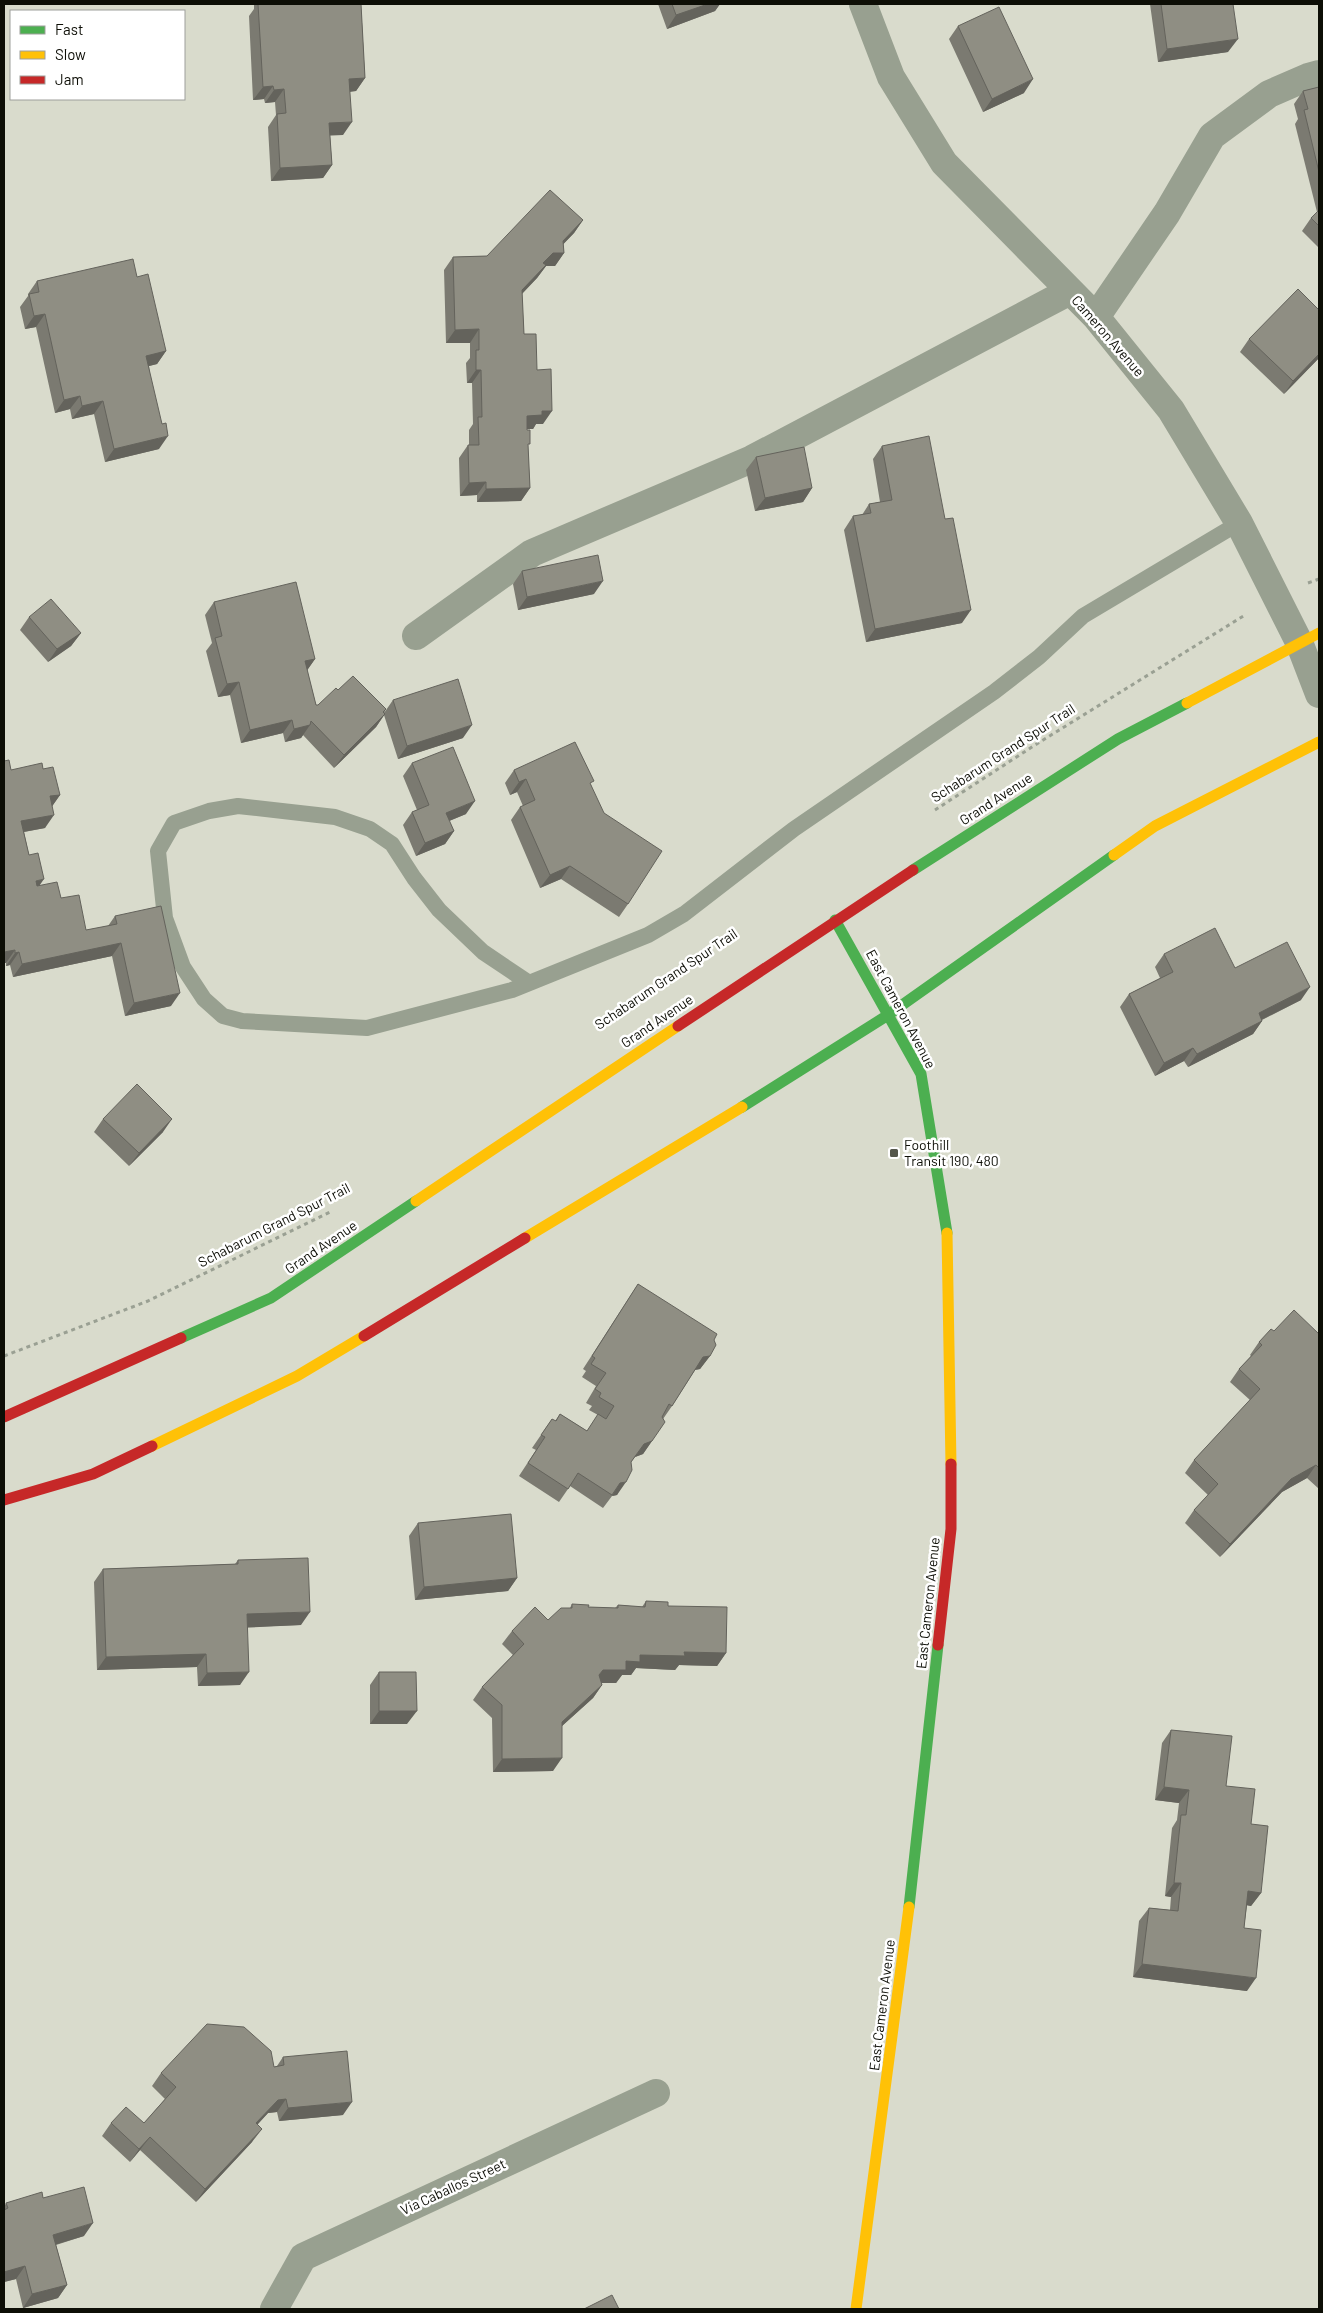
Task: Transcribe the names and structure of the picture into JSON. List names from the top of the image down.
{
  "streets": {
    "main road": ["Grand Avenue", "East Cameron Avenue"],
    "street": ["Cameron Avenue", "Via Caballos Street"],
    "path": ["Schabarum Grand Spur Trail"]
  },
  "crossings": [
    ["Cameron Avenue", "Schabarum Grand Spur Trail"],
    ["Cameron Avenue", "Grand Avenue"],
    ["Grand Avenue", "East Cameron Avenue"]
  ],
  "places": {
    "transit": ["Foothill Transit 190, 480"]
  },
  "legend": ["Fast", "Slow", "Jam"]
}
